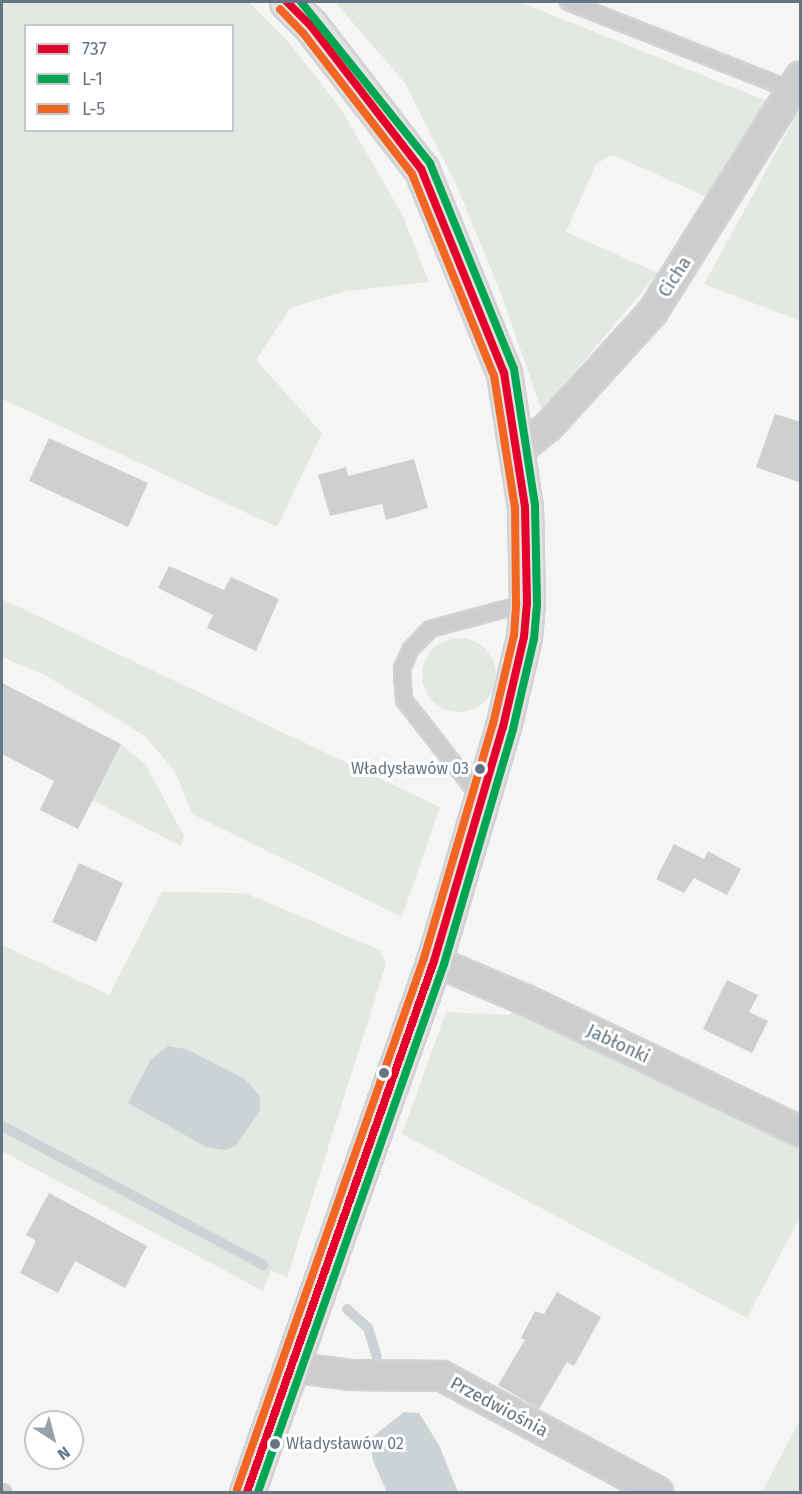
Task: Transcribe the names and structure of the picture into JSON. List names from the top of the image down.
{
  "streets": {
    "street": ["Cicha", "Jabłonki", "Przedwiośnia"]
  },
  "places": ["Władysławów 03", "Władysławów 02"],
  "lines": ["transit line 737", "transit line L-1", "transit line L-5"],
  "legend": ["737", "L-1", "L-5"],
  "north": "bottom right"
}
